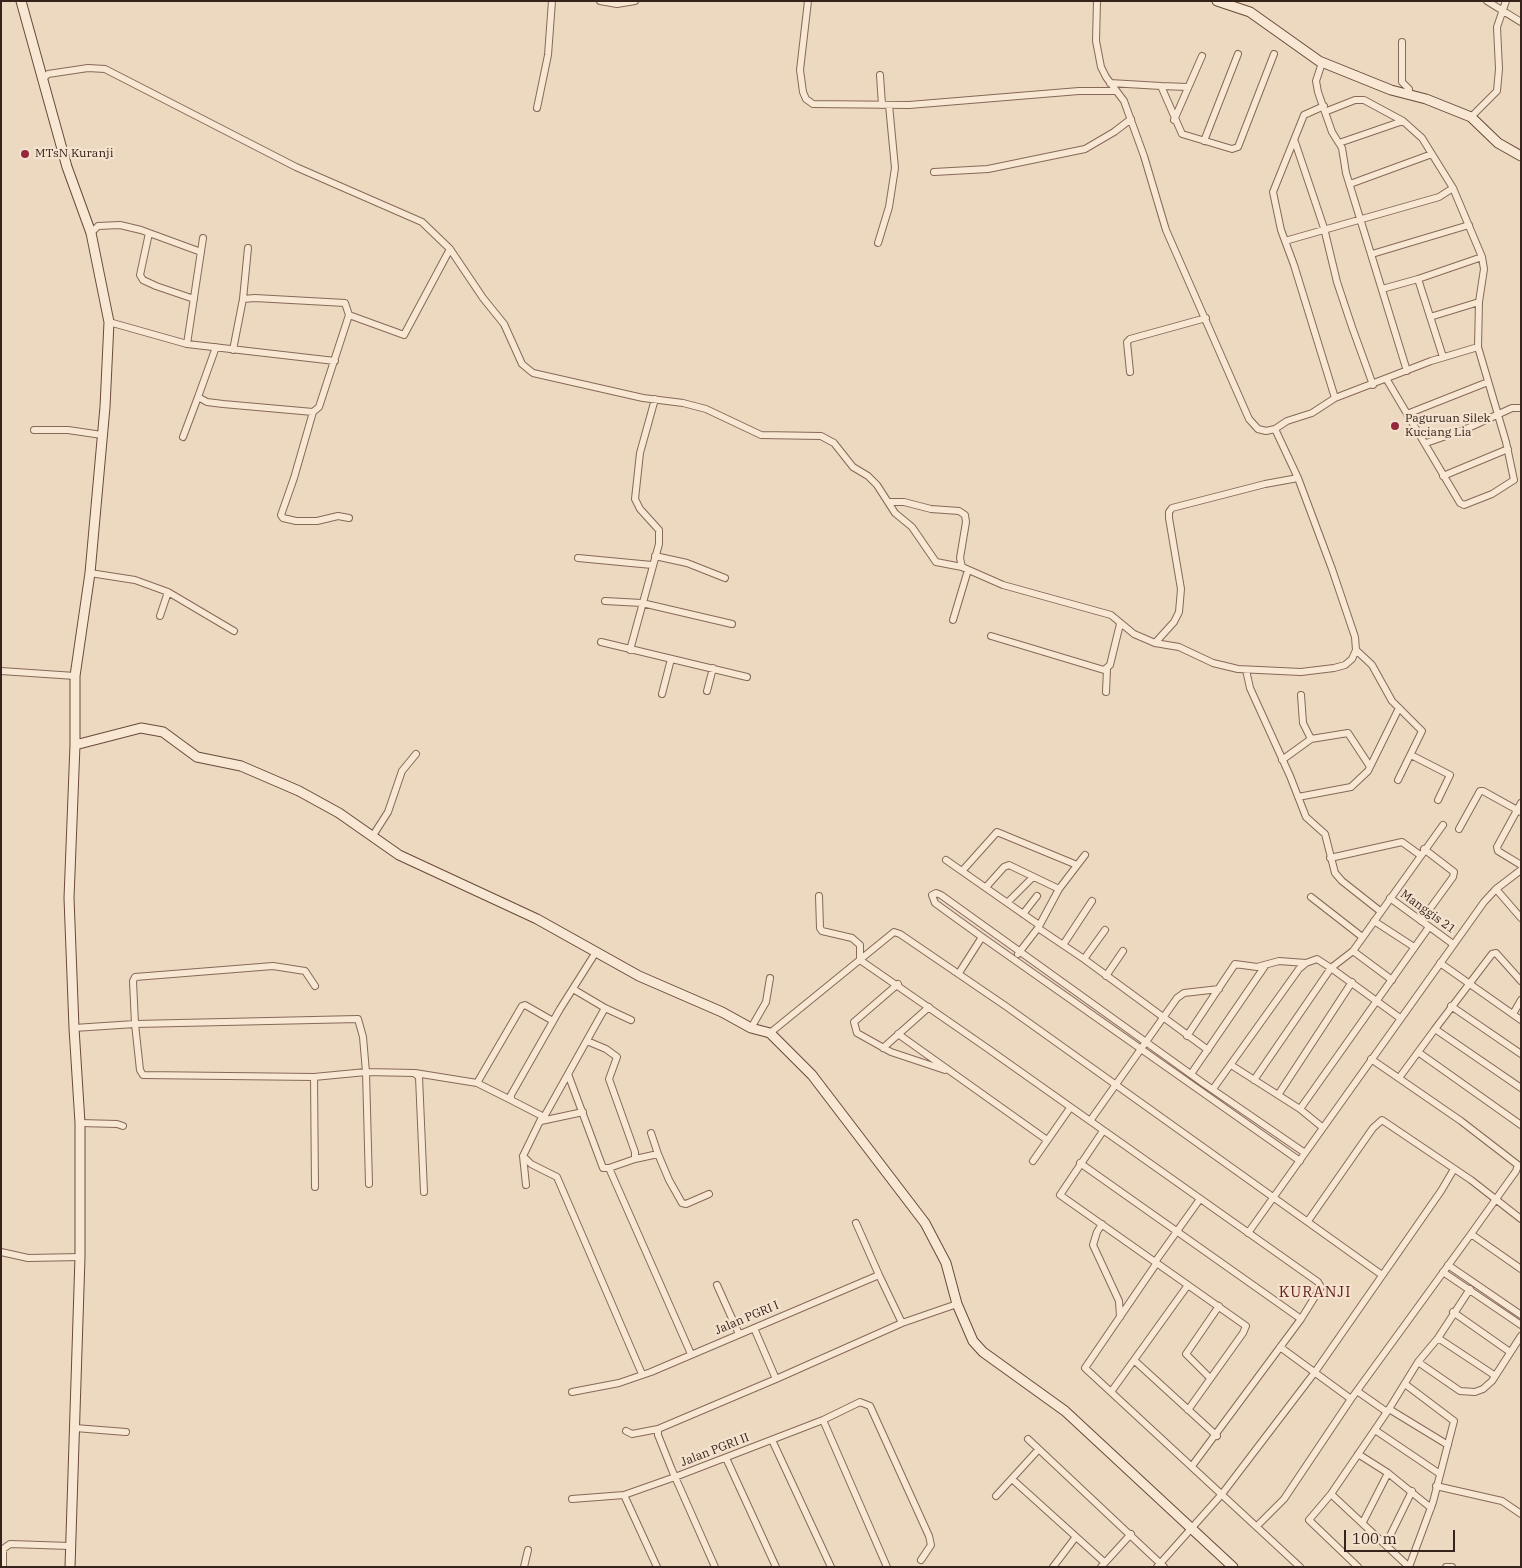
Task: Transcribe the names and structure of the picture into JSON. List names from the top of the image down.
{
  "streets": {
    "street": ["Manggis 21", "Jalan PGRI I", "Jalan PGRI II"]
  },
  "districts": ["KURANJI"],
  "places": ["MTsN Kuranji", "Paguruan Silek Kuciang Lia"],
  "scale_bar": "100 m"
}
